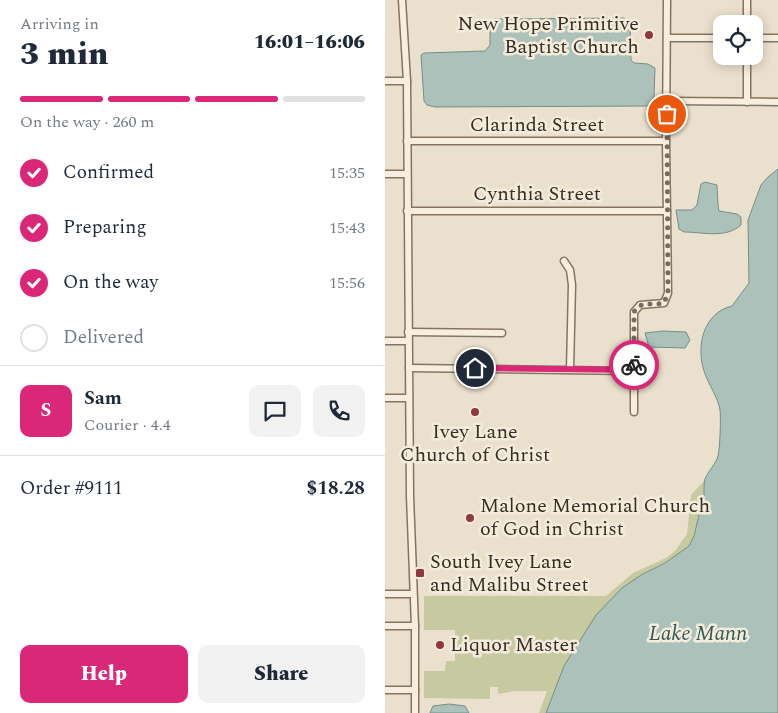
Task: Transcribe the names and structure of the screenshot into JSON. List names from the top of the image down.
{
  "streets": {
    "street": ["Clarinda Street", "Cynthia Street"]
  },
  "water": ["Lake Mann"],
  "places": {
    "other": [
      "New Hope Primitive Baptist Church",
      "Ivey Lane Church of Christ",
      "Malone Memorial Church of God in Christ",
      "Liquor Master"
    ],
    "transit": ["South Ivey Lane and Malibu Street"]
  },
  "page": {
    "heading": ["3 min", "Arriving in", "16:01–16:06"],
    "panel": [
      "Sam",
      "Courier · 4.4",
      "Order #9111",
      "$18.28"
    ],
    "bar": "On the way · 260 m",
    "list": [
      ["Confirmed", "15:35"],
      ["Preparing", "15:43"],
      ["On the way", "15:56"],
      "Delivered"
    ],
    "round": "S",
    "buttons": ["Help", "Share"]
  }
}
